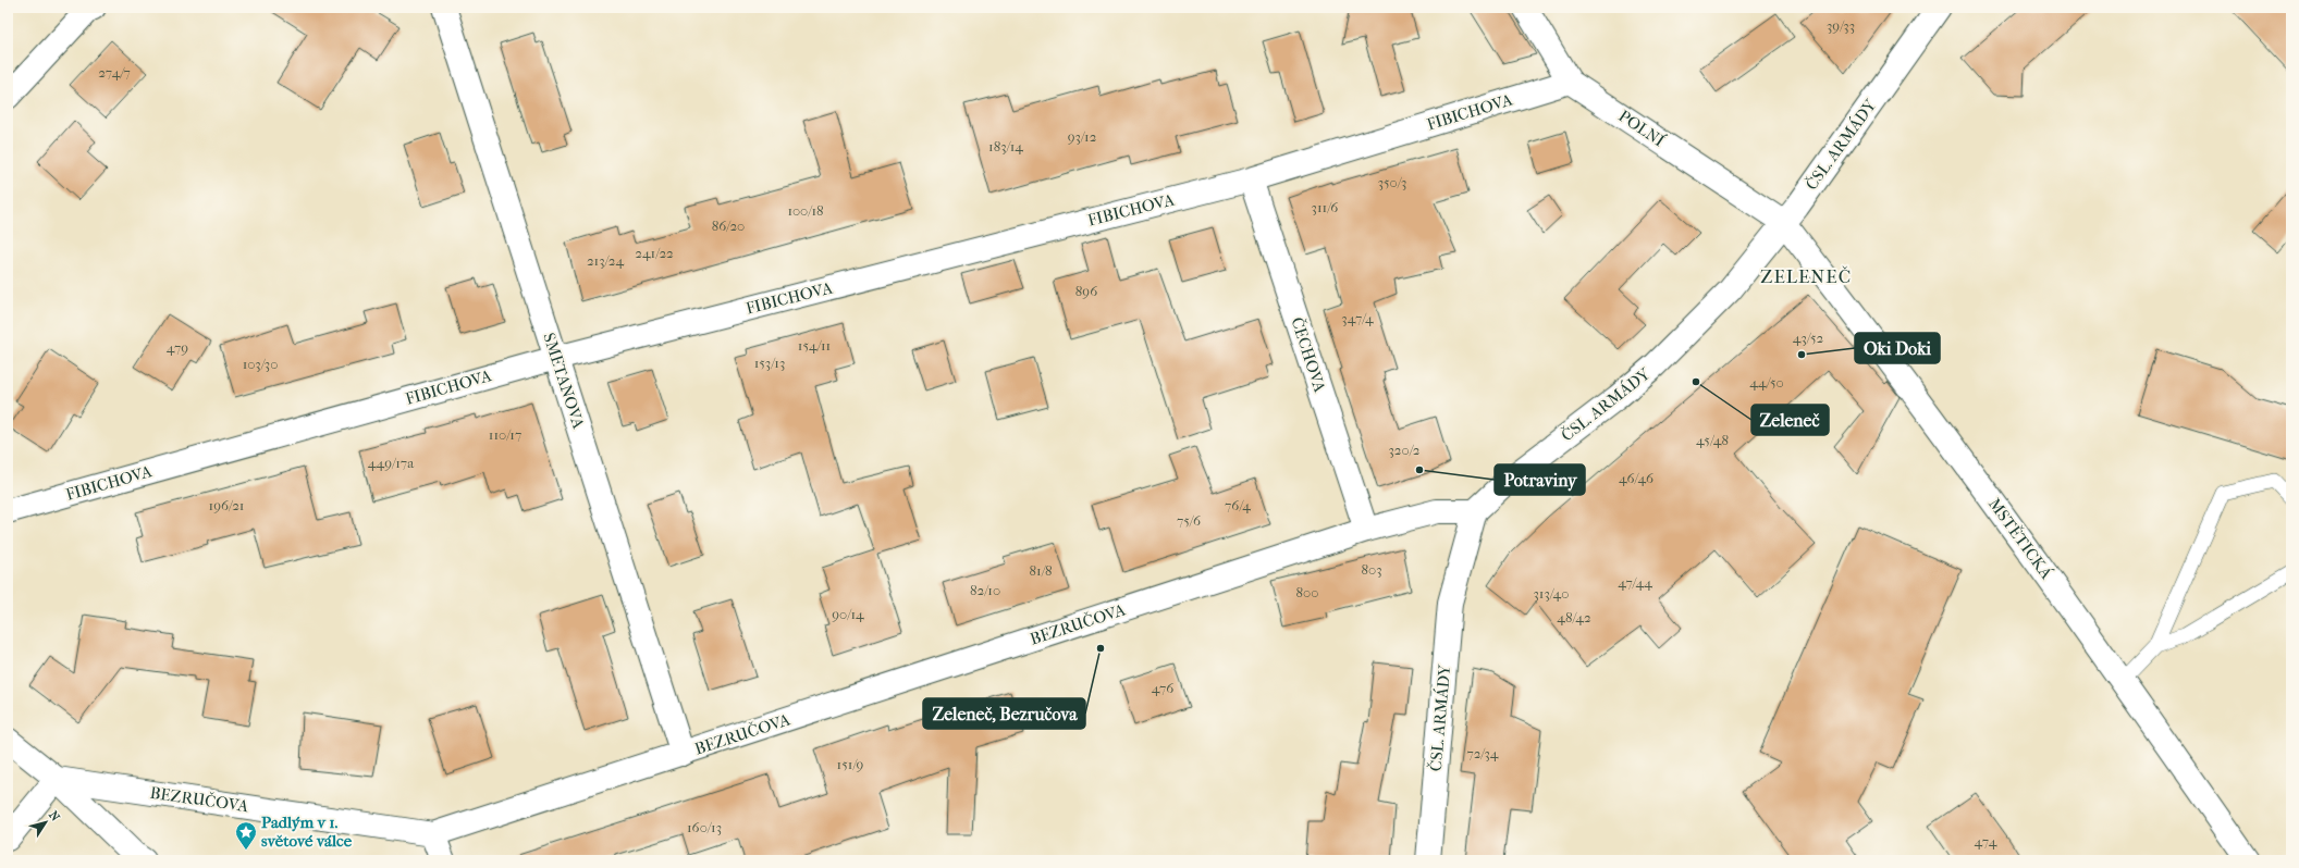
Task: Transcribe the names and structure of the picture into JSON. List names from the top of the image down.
{
  "streets": {
    "street": [
      "FIBICHOVA",
      "POLNÍ",
      "ČSL. ARMÁDY",
      "ČECHOVA",
      "SMETANOVA",
      "MSTĚTICKÁ",
      "BEZRUČOVA"
    ]
  },
  "crossings": [
    ["FIBICHOVA", "POLNÍ"],
    ["FIBICHOVA", "ČECHOVA"],
    ["FIBICHOVA", "SMETANOVA"],
    ["POLNÍ", "ČSL. ARMÁDY"],
    ["POLNÍ", "MSTĚTICKÁ"],
    ["ČSL. ARMÁDY", "MSTĚTICKÁ"],
    ["ČSL. ARMÁDY", "BEZRUČOVA"],
    ["ČECHOVA", "BEZRUČOVA"],
    ["SMETANOVA", "BEZRUČOVA"]
  ],
  "districts": ["ZELENEČ"],
  "places": {
    "other": [
      "Oki Doki",
      "Zeleneč",
      "Potraviny",
      "Zeleneč, Bezručova"
    ],
    "place": ["Padlým v 1. světové válce"]
  },
  "house_numbers": [
    "39/33",
    "274/7",
    "93/12",
    "183/14",
    "350/3",
    "311/6",
    "100/18",
    "86/20",
    "241/22",
    "213/24",
    "896",
    "347/4",
    "43/52",
    "154/11",
    "479",
    "153/13",
    "103/30",
    "44/50",
    "110/17",
    "45/48",
    "320/2",
    "449/17a",
    "46/46",
    "196/21",
    "76/4",
    "75/6",
    "803",
    "81/8",
    "47/44",
    "82/10",
    "800",
    "313/40",
    "90/14",
    "48/42",
    "476",
    "72/34",
    "151/9",
    "160/13",
    "474"
  ],
  "north": "top right"
}
